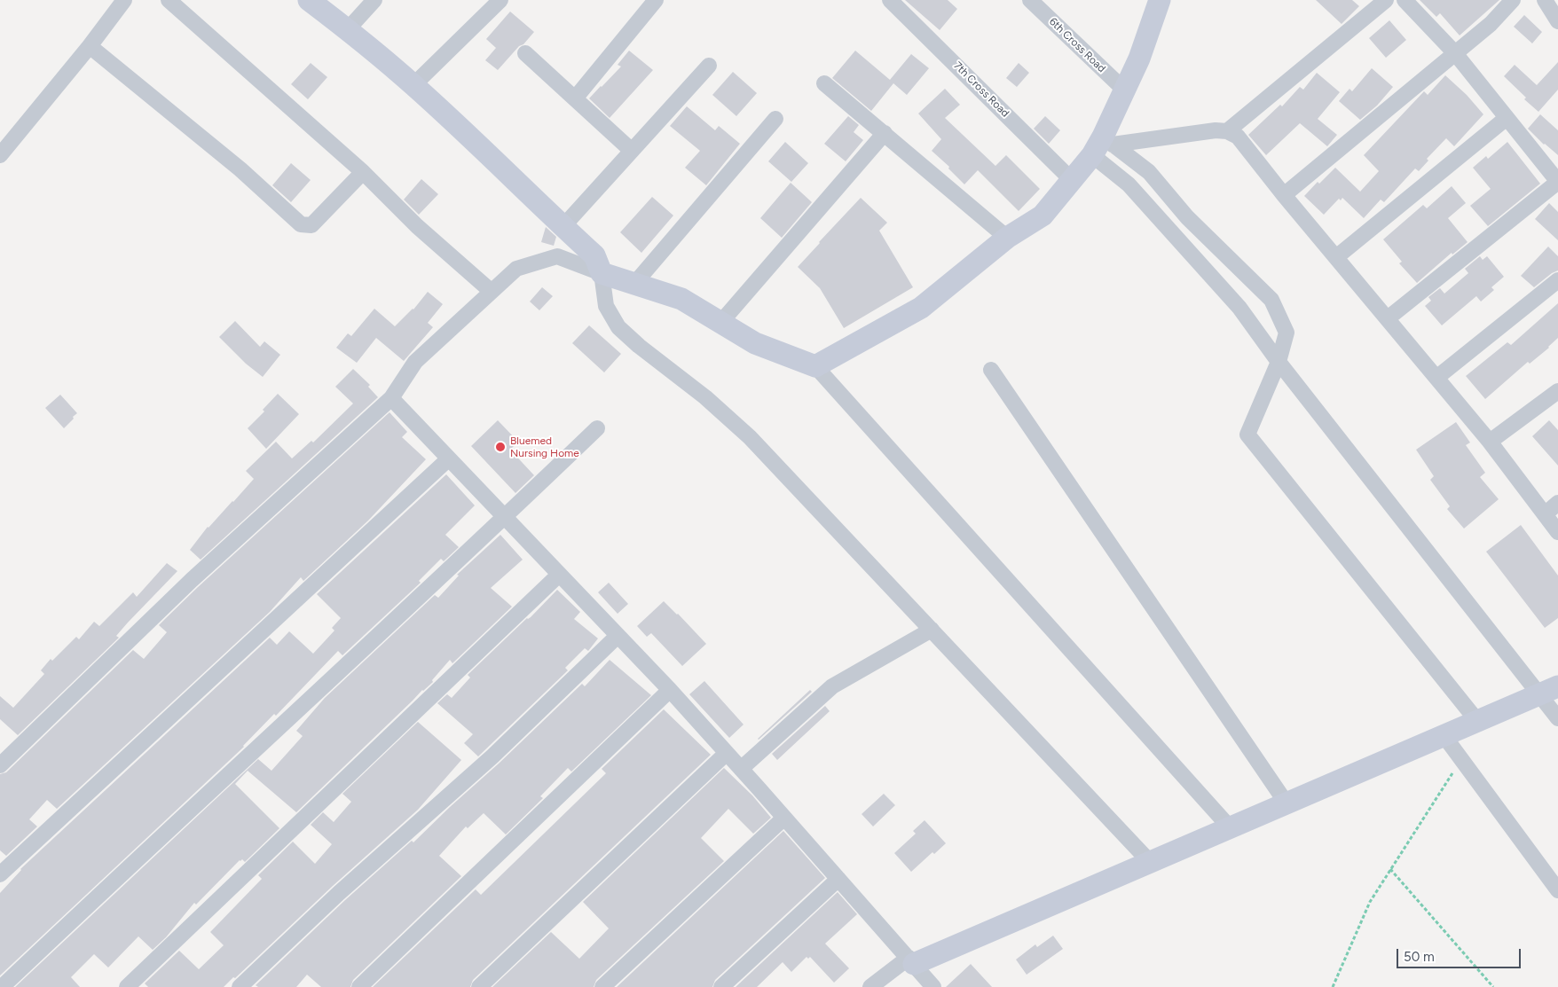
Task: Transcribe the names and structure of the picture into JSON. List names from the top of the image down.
{
  "streets": {
    "street": ["6th Cross Road", "7th Cross Road"]
  },
  "places": ["Bluemed Nursing Home"],
  "scale_bar": "50 m"
}
